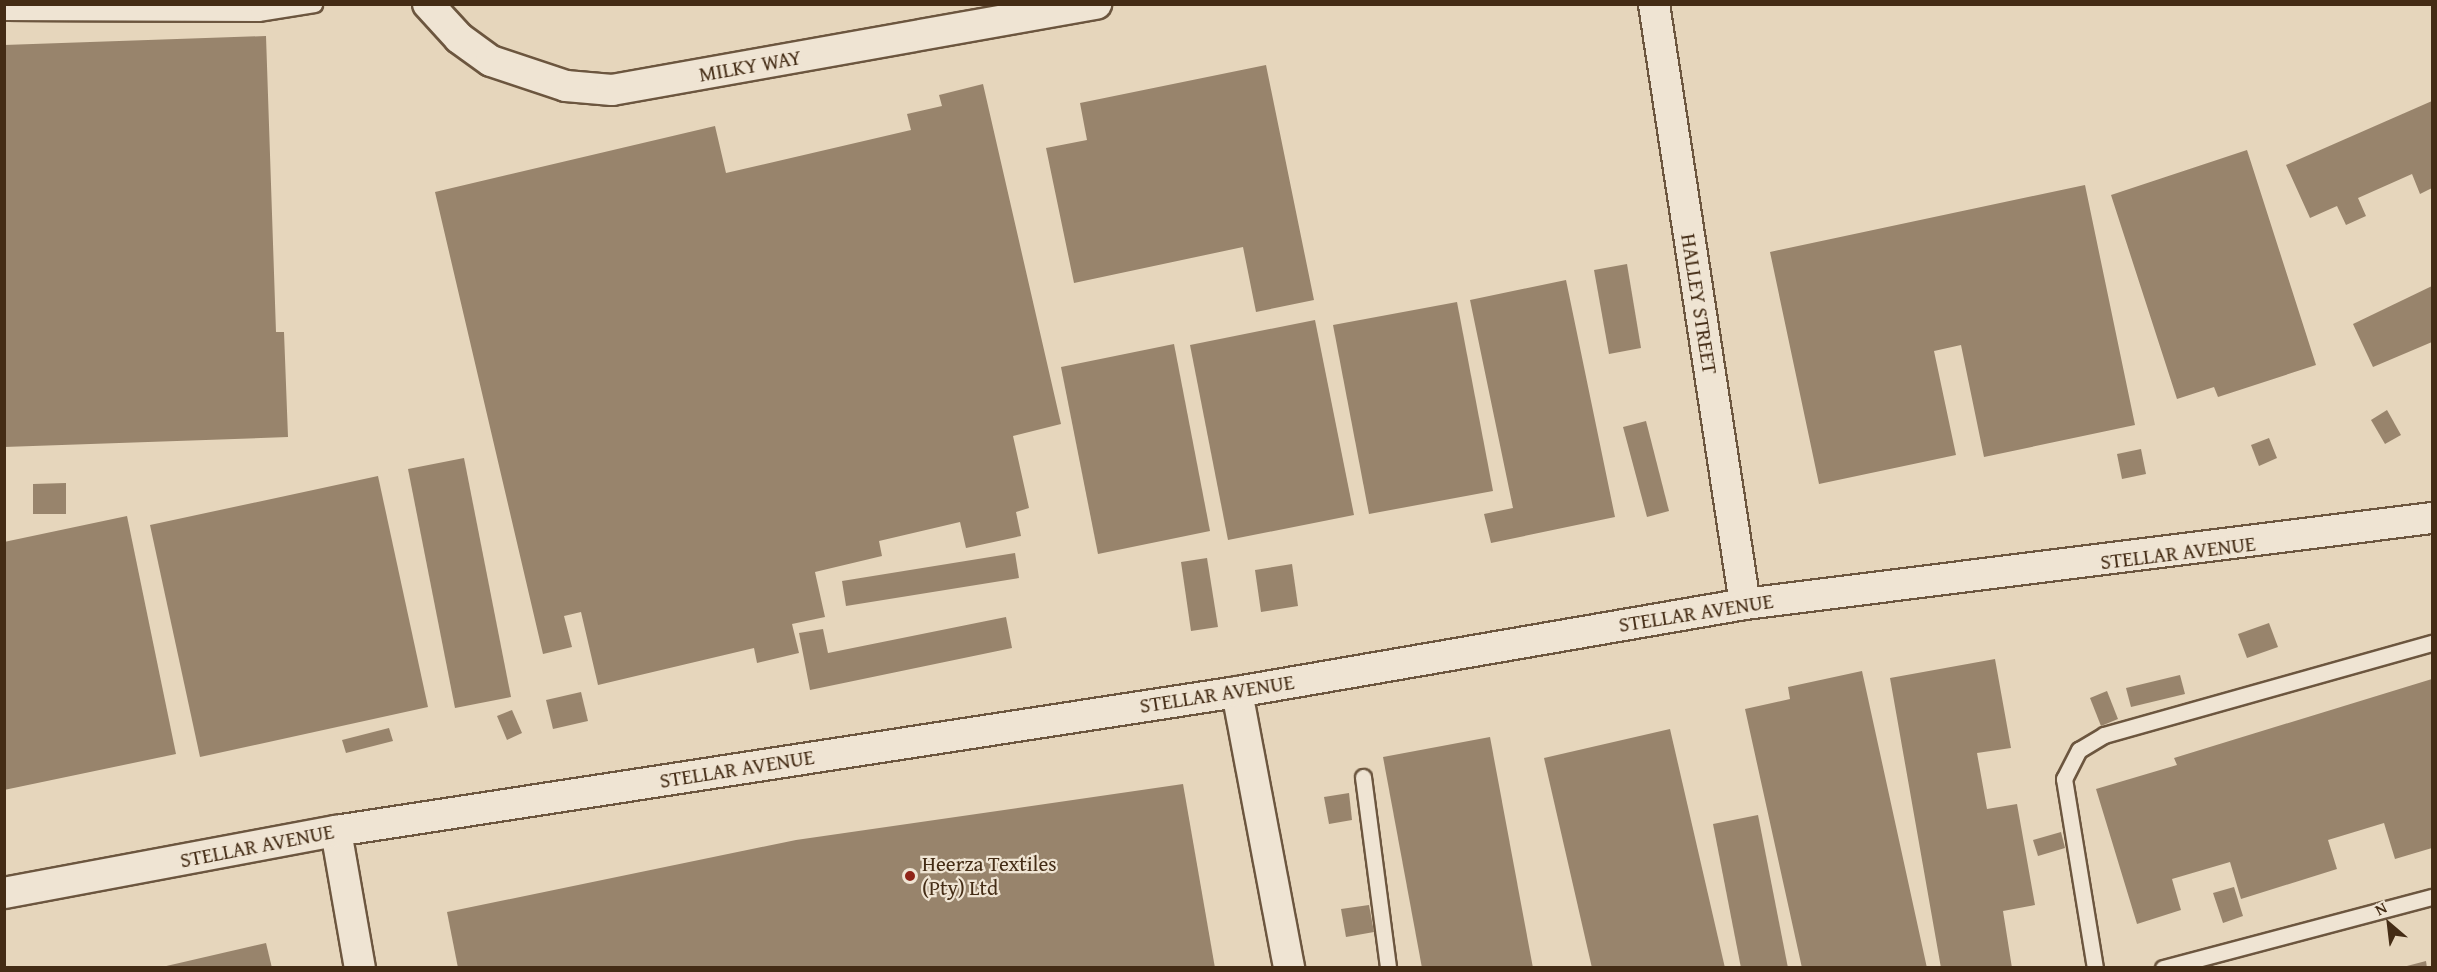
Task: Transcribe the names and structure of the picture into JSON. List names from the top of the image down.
{
  "streets": {
    "street": ["MILKY WAY", "HALLEY STREET", "STELLAR AVENUE"]
  },
  "crossings": [
    ["HALLEY STREET", "STELLAR AVENUE"]
  ],
  "places": ["Heerza Textiles (Pty) Ltd"],
  "north": "top left"
}
